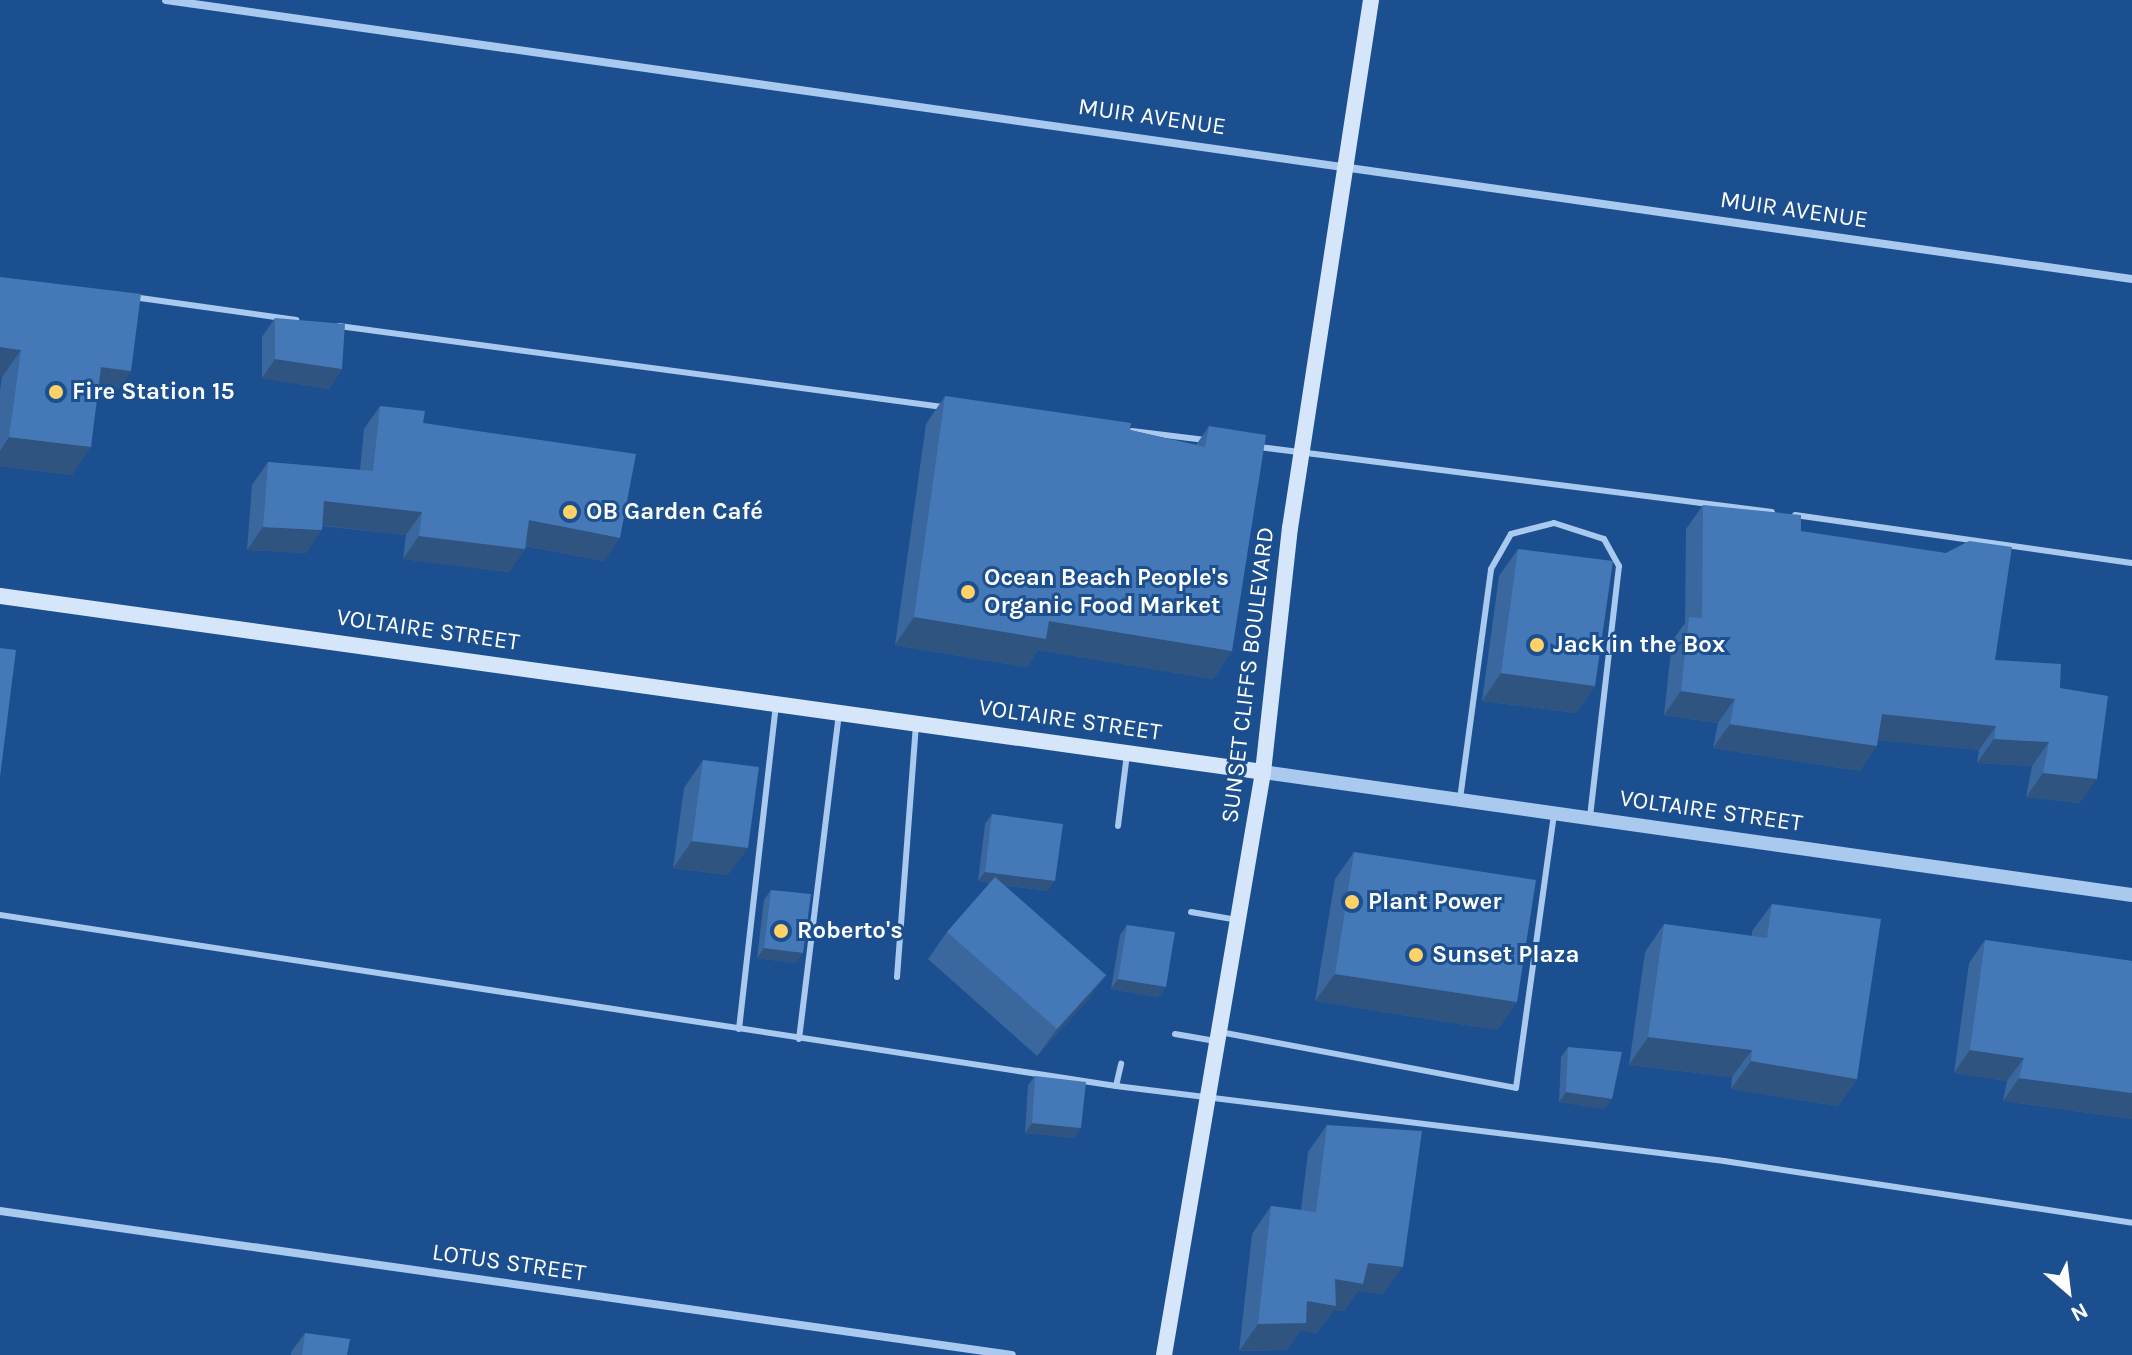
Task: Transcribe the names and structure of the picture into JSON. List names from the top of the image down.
{
  "streets": {
    "main road": ["VOLTAIRE STREET", "SUNSET CLIFFS BOULEVARD"],
    "street": ["MUIR AVENUE", "LOTUS STREET"]
  },
  "crossings": [
    ["MUIR AVENUE", "SUNSET CLIFFS BOULEVARD"],
    ["VOLTAIRE STREET", "SUNSET CLIFFS BOULEVARD"]
  ],
  "places": [
    "Fire Station 15",
    "OB Garden Café",
    "Ocean Beach People's Organic Food Market",
    "Jack in the Box",
    "Plant Power",
    "Roberto's",
    "Sunset Plaza"
  ],
  "north": "bottom right"
}
